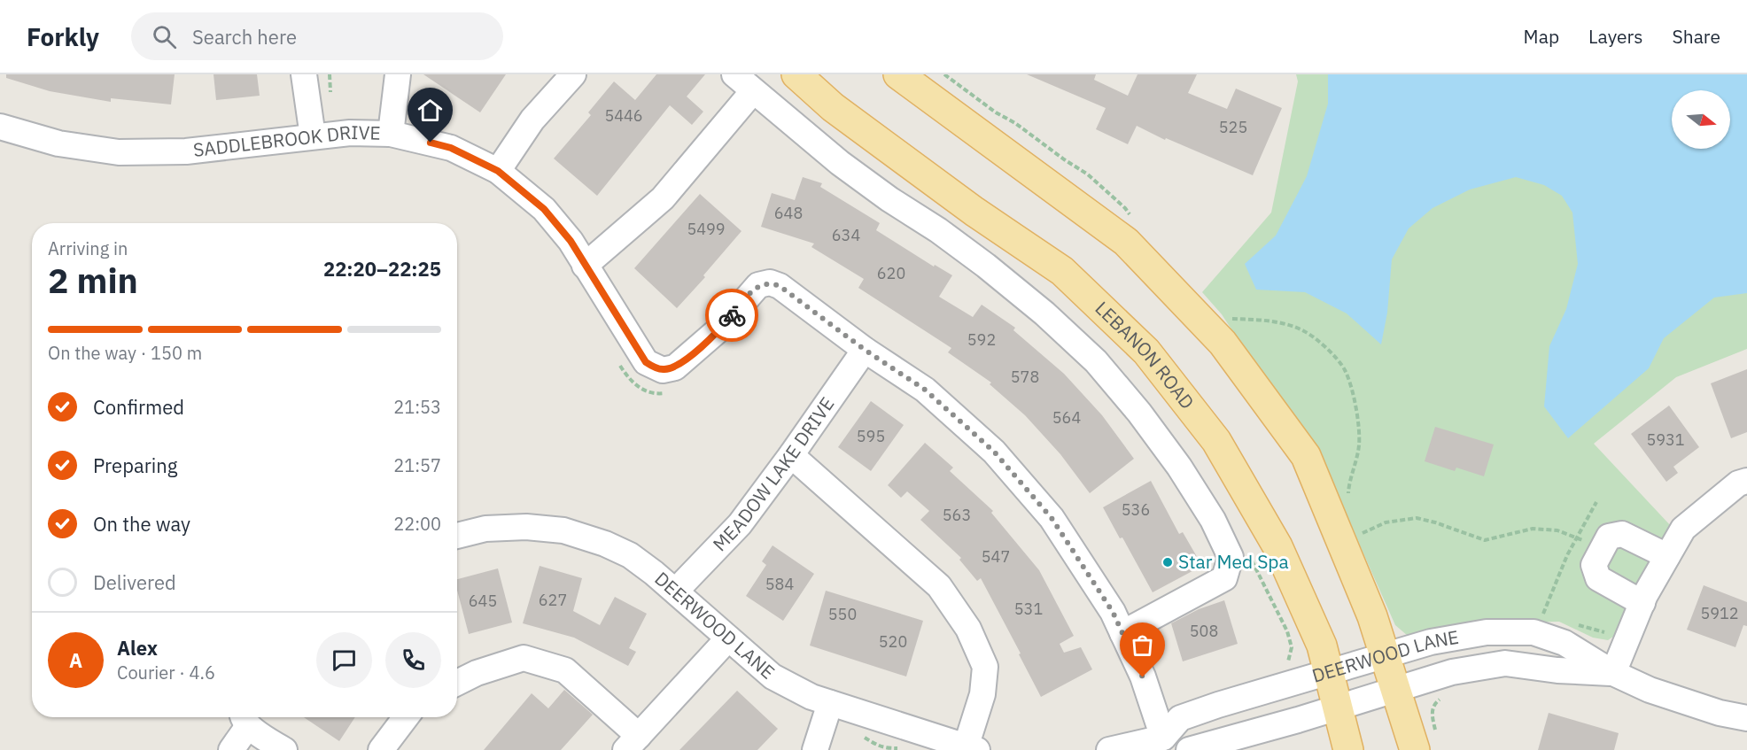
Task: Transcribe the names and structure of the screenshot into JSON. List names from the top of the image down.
{
  "streets": {
    "main road": ["LEBANON ROAD"],
    "street": ["SADDLEBROOK DRIVE", "MEADOW LAKE DRIVE", "DEERWOOD LANE"]
  },
  "crossings": [
    ["SADDLEBROOK DRIVE", "MEADOW LAKE DRIVE"],
    ["LEBANON ROAD", "DEERWOOD LANE"],
    ["MEADOW LAKE DRIVE", "DEERWOOD LANE"]
  ],
  "places": ["Star Med Spa"],
  "house_numbers": [
    "5446",
    "525",
    "648",
    "5499",
    "634",
    "620",
    "592",
    "578",
    "564",
    "595",
    "5931",
    "536",
    "563",
    "547",
    "584",
    "627",
    "645",
    "531",
    "5912",
    "550",
    "508",
    "520"
  ],
  "north": "right",
  "page": {
    "header": "Forkly",
    "search": "Search here",
    "nav": ["Map", "Layers", "Share"],
    "heading": ["2 min", "Arriving in", "22:20–22:25"],
    "panel": ["Alex", "Courier · 4.6"],
    "bar": "On the way · 150 m",
    "list": [
      ["Confirmed", "21:53"],
      ["Preparing", "21:57"],
      ["On the way", "22:00"],
      "Delivered"
    ],
    "round": "A"
  }
}
